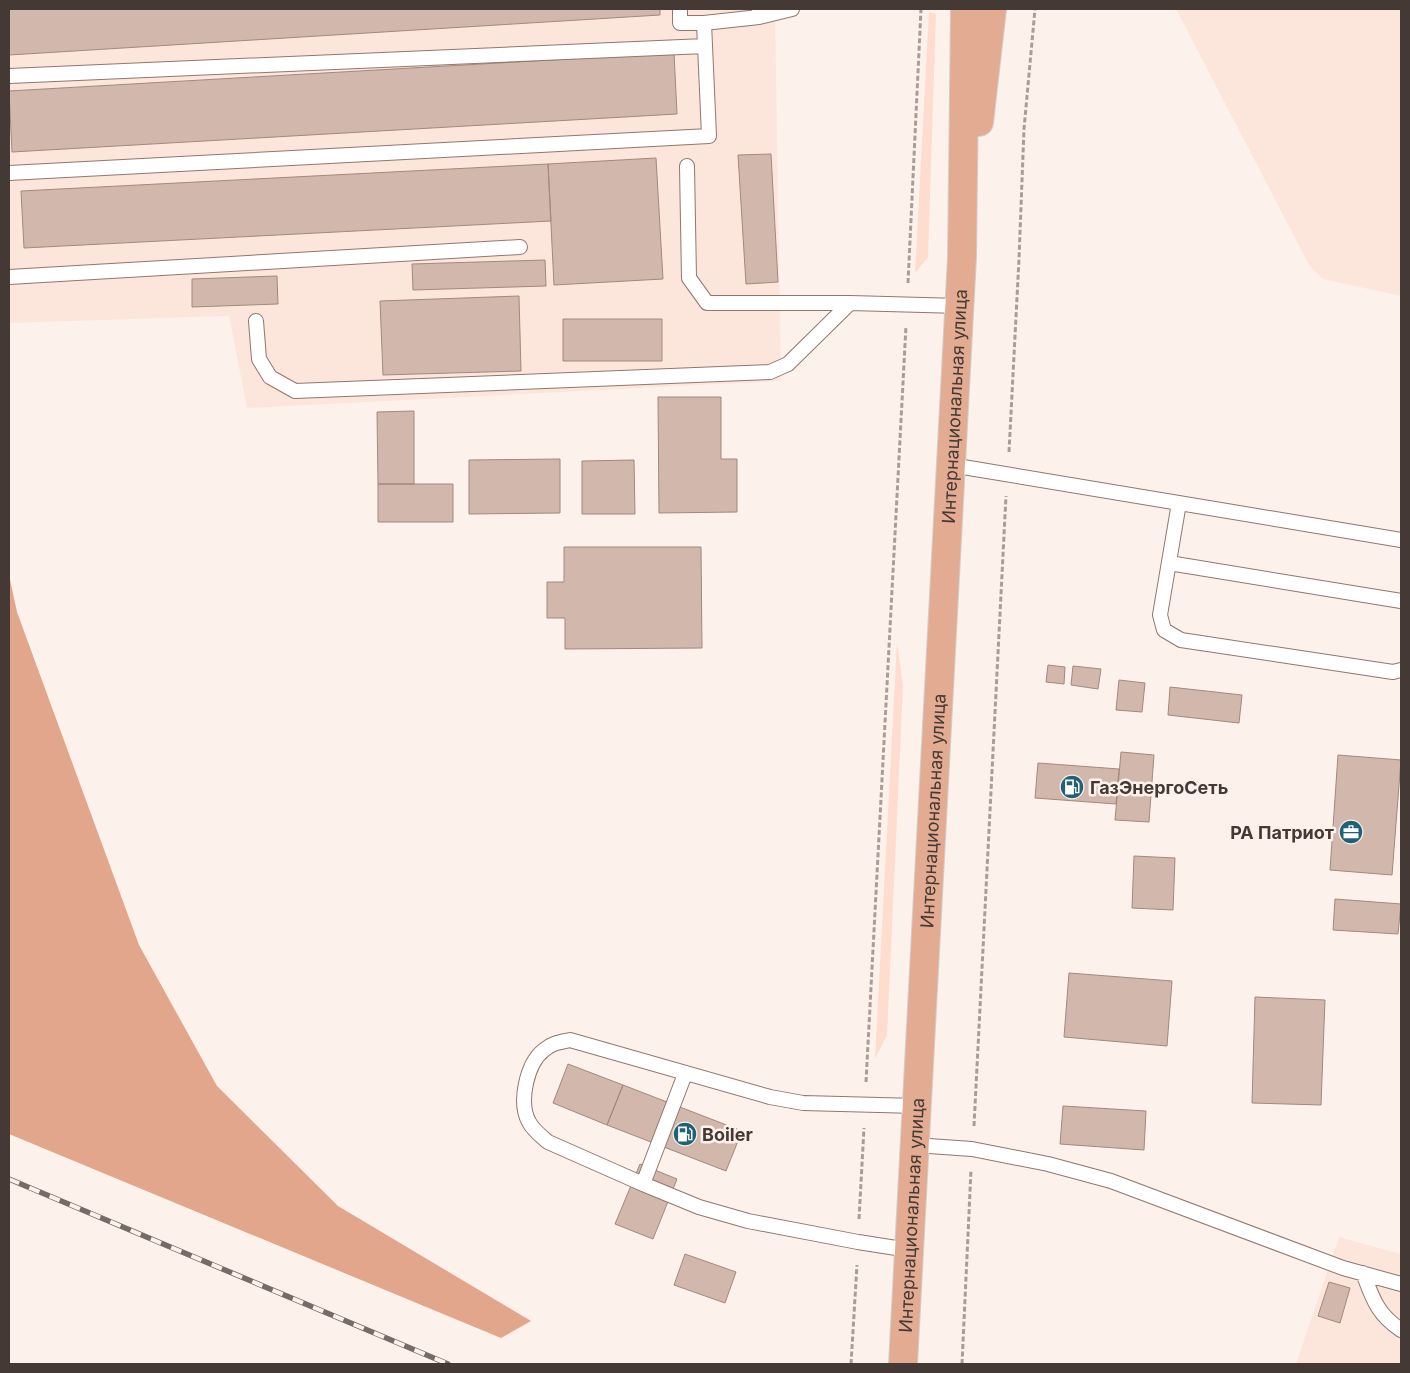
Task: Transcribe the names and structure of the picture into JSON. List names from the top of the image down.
{
  "streets": {
    "main road": ["Интернациональная улица"]
  },
  "places": {
    "fuel station": ["ГазЭнергоСеть", "Boiler"],
    "office": ["РА Патриот"]
  }
}
